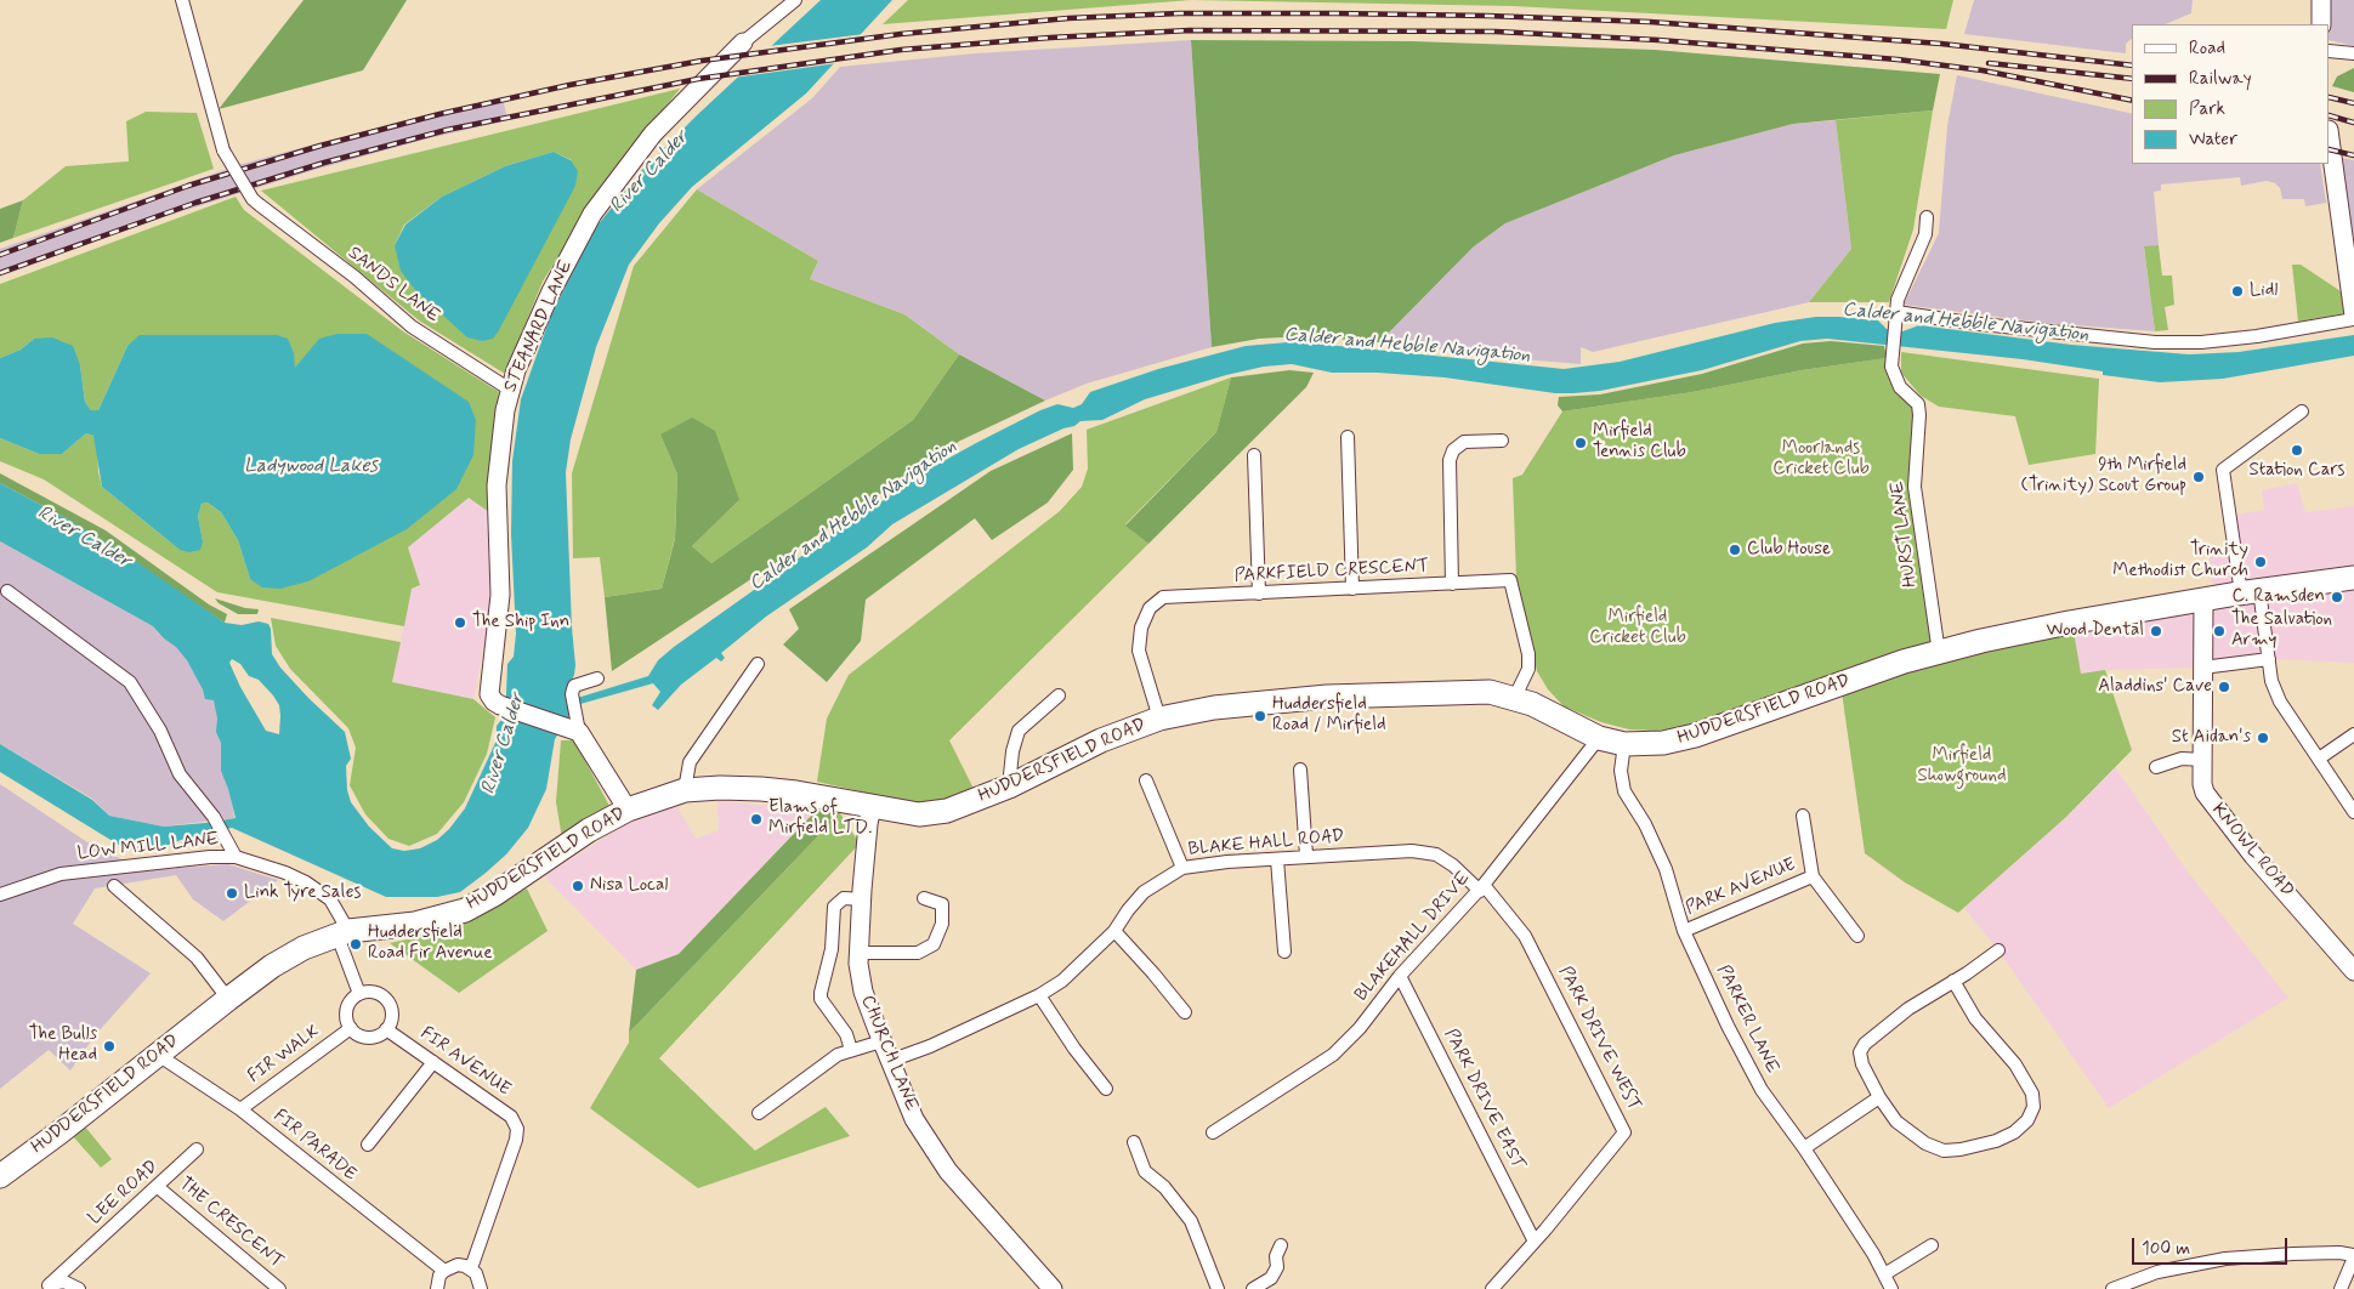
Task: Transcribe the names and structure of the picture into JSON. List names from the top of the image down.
{
  "streets": {
    "highway": ["HUDDERSFIELD ROAD"],
    "street": [
      "SANDS LANE",
      "STEANARD LANE",
      "HURST LANE",
      "PARKFIELD CRESCENT",
      "BLAKE HALL ROAD",
      "LOW MILL LANE",
      "KNOWL ROAD",
      "PARK AVENUE",
      "BLAKEHALL DRIVE",
      "PARKER LANE",
      "PARK DRIVE WEST",
      "CHURCH LANE",
      "FIR WALK",
      "FIR AVENUE",
      "PARK DRIVE EAST",
      "FIR PARADE",
      "LEE ROAD",
      "THE CRESCENT"
    ]
  },
  "crossings": [
    ["SANDS LANE", "STEANARD LANE"],
    ["HURST LANE", "HUDDERSFIELD ROAD"],
    ["PARKFIELD CRESCENT", "HUDDERSFIELD ROAD"],
    ["HUDDERSFIELD ROAD", "LOW MILL LANE"],
    ["HUDDERSFIELD ROAD", "KNOWL ROAD"],
    ["HUDDERSFIELD ROAD", "BLAKEHALL DRIVE"],
    ["HUDDERSFIELD ROAD", "PARKER LANE"],
    ["HUDDERSFIELD ROAD", "CHURCH LANE"],
    ["HUDDERSFIELD ROAD", "FIR PARADE"],
    ["BLAKE HALL ROAD", "BLAKEHALL DRIVE"],
    ["BLAKE HALL ROAD", "PARK DRIVE WEST"],
    ["BLAKE HALL ROAD", "CHURCH LANE"],
    ["PARK AVENUE", "PARKER LANE"],
    ["BLAKEHALL DRIVE", "PARK DRIVE WEST"],
    ["BLAKEHALL DRIVE", "PARK DRIVE EAST"],
    ["PARK DRIVE WEST", "PARK DRIVE EAST"],
    ["FIR WALK", "FIR AVENUE"],
    ["FIR WALK", "FIR PARADE"],
    ["LEE ROAD", "THE CRESCENT"]
  ],
  "water": ["River Calder", "Calder and Hebble Navigation", "Ladywood Lakes"],
  "parks": ["Moorlands Cricket Club", "Mirfield Cricket Club", "Mirfield Showground"],
  "places": [
    "Lidl",
    "Mirfield Tennis Club",
    "Station Cars",
    "9th Mirfield (Trinity) Scout Group",
    "Club House",
    "Trinity Methodist Church",
    "C. Ramsden",
    "The Ship Inn",
    "Wood Dental",
    "The Salvation Army",
    "Aladdins' Cave",
    "Huddersfield Road / Mirfield",
    "St Aidan's",
    "Elams of Mirfield LTD.",
    "Nisa Local",
    "Link Tyre Sales",
    "Huddersfield Road Fir Avenue",
    "The Bulls Head"
  ],
  "legend": [
    "Road",
    "Railway",
    "Park",
    "Water"
  ],
  "scale_bar": "100 m"
}
